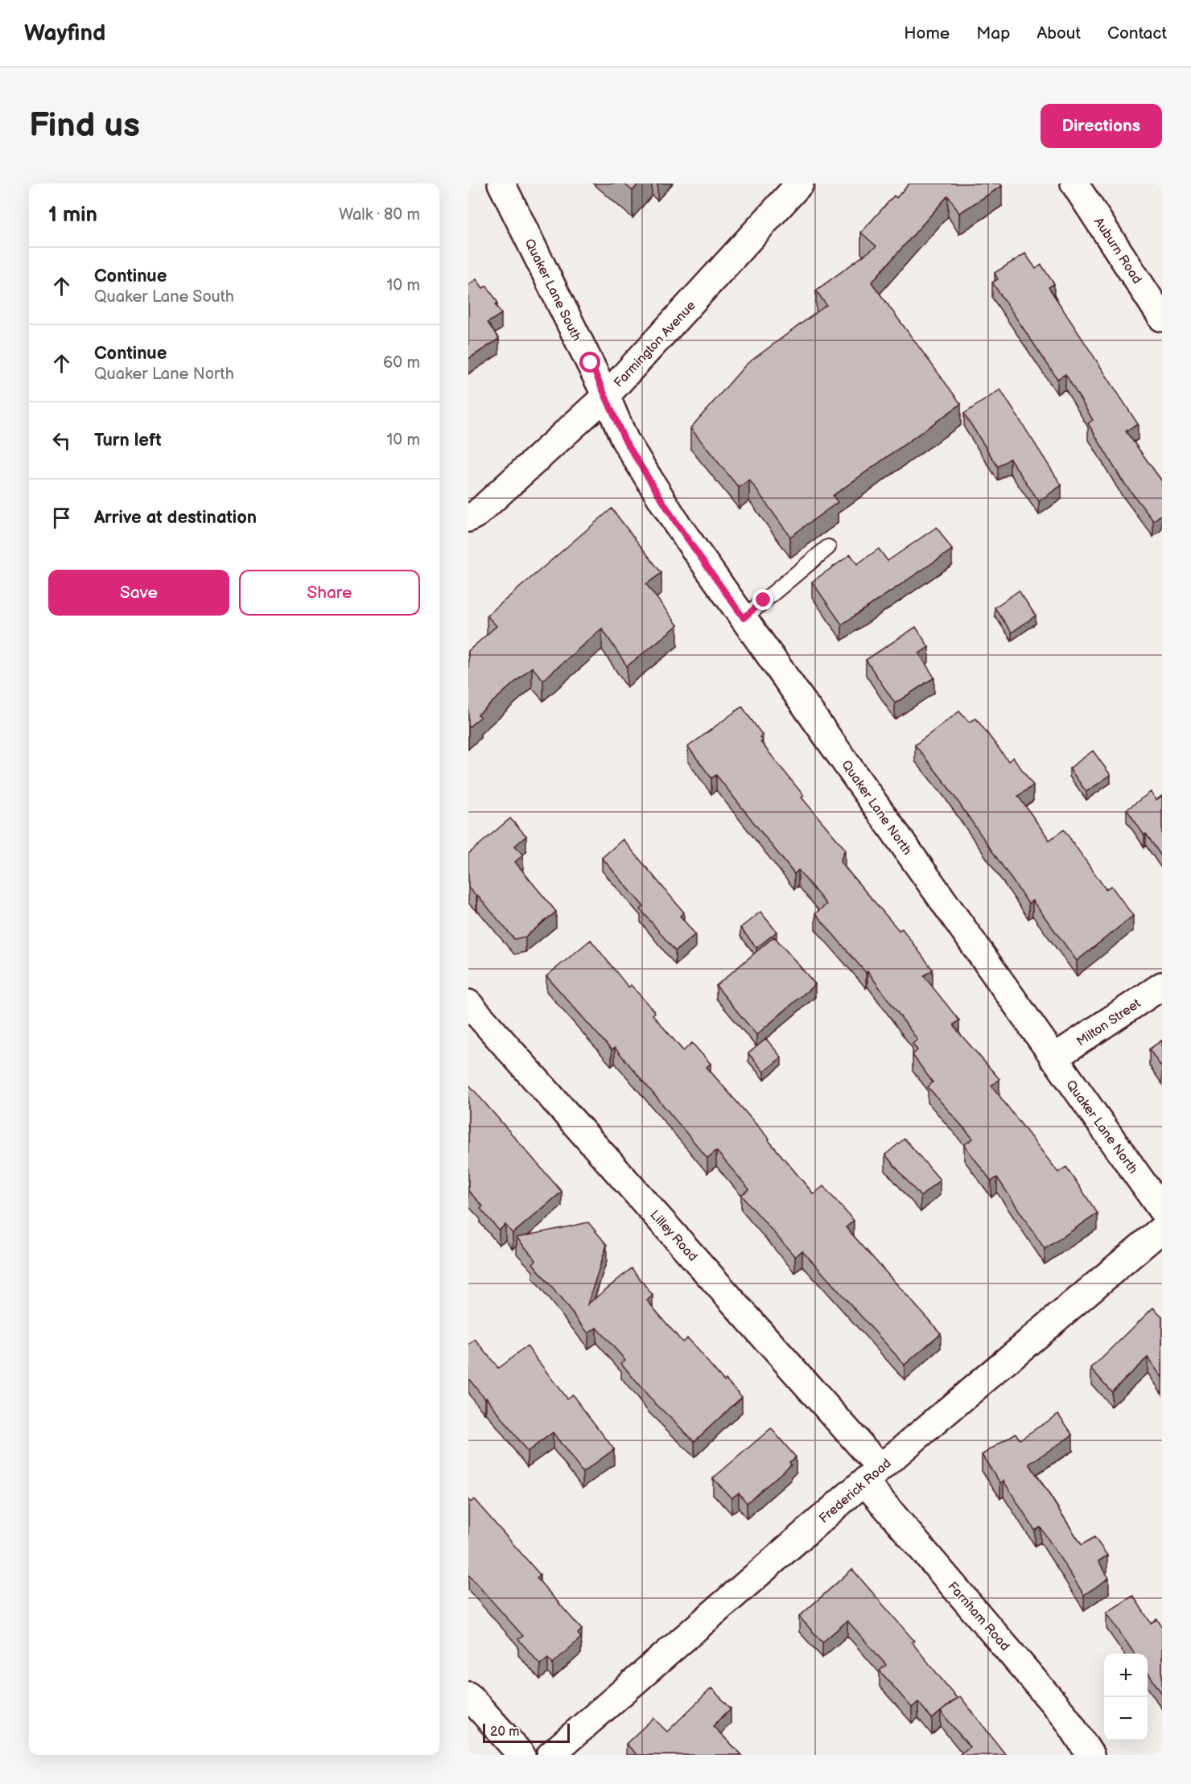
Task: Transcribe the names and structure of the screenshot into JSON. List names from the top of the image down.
{
  "streets": {
    "street": [
      "Auburn Road",
      "Quaker Lane South",
      "Farmington Avenue",
      "Quaker Lane North",
      "Milton Street",
      "Lilley Road",
      "Frederick Road",
      "Farnham Road"
    ]
  },
  "crossings": [
    ["Quaker Lane South", "Farmington Avenue"],
    ["Quaker Lane South", "Quaker Lane North"],
    ["Farmington Avenue", "Quaker Lane North"],
    ["Quaker Lane North", "Milton Street"],
    ["Lilley Road", "Frederick Road"],
    ["Lilley Road", "Farnham Road"],
    ["Frederick Road", "Farnham Road"]
  ],
  "scale_bar": "20 m",
  "page": {
    "header": "Wayfind",
    "nav": [
      "Home",
      "Map",
      "About",
      "Contact"
    ],
    "buttons": [
      "Directions",
      ["Save", "Share"]
    ],
    "title": "Find us",
    "heading": ["1 min", "Walk · 80 m"],
    "list": [
      ["Continue", "Quaker Lane South", "10 m"],
      ["Continue", "Quaker Lane North", "60 m"],
      ["Turn left", "10 m"],
      "Arrive at destination"
    ],
    "map_buttons": ["+", "−"],
    "scale": "20 m"
  }
}
